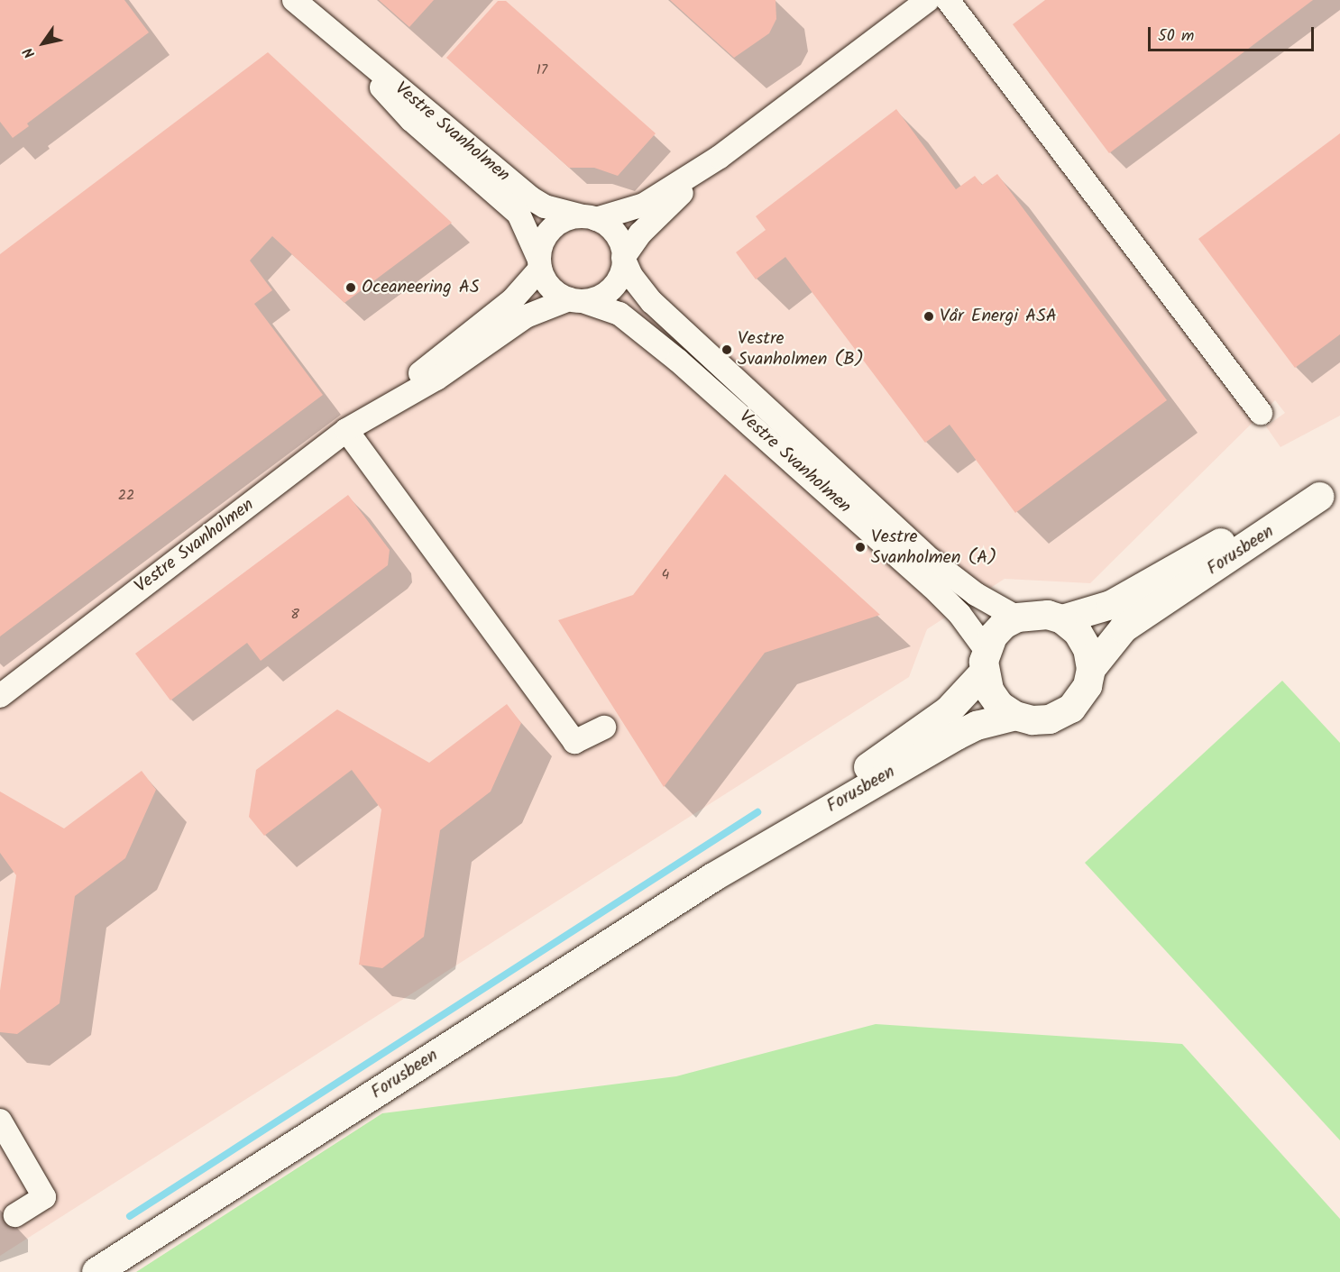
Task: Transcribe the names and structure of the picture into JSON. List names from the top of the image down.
{
  "streets": {
    "main road": ["Forusbeen"],
    "street": ["Vestre Svanholmen"]
  },
  "crossings": [
    ["Vestre Svanholmen", "Forusbeen"]
  ],
  "places": [
    "Oceaneering AS",
    "Vår Energi ASA",
    "Vestre Svanholmen (B)",
    "Vestre Svanholmen (A)"
  ],
  "house_numbers": [
    "17",
    "22",
    "4",
    "8"
  ],
  "scale_bar": "50 m",
  "north": "bottom left"
}
